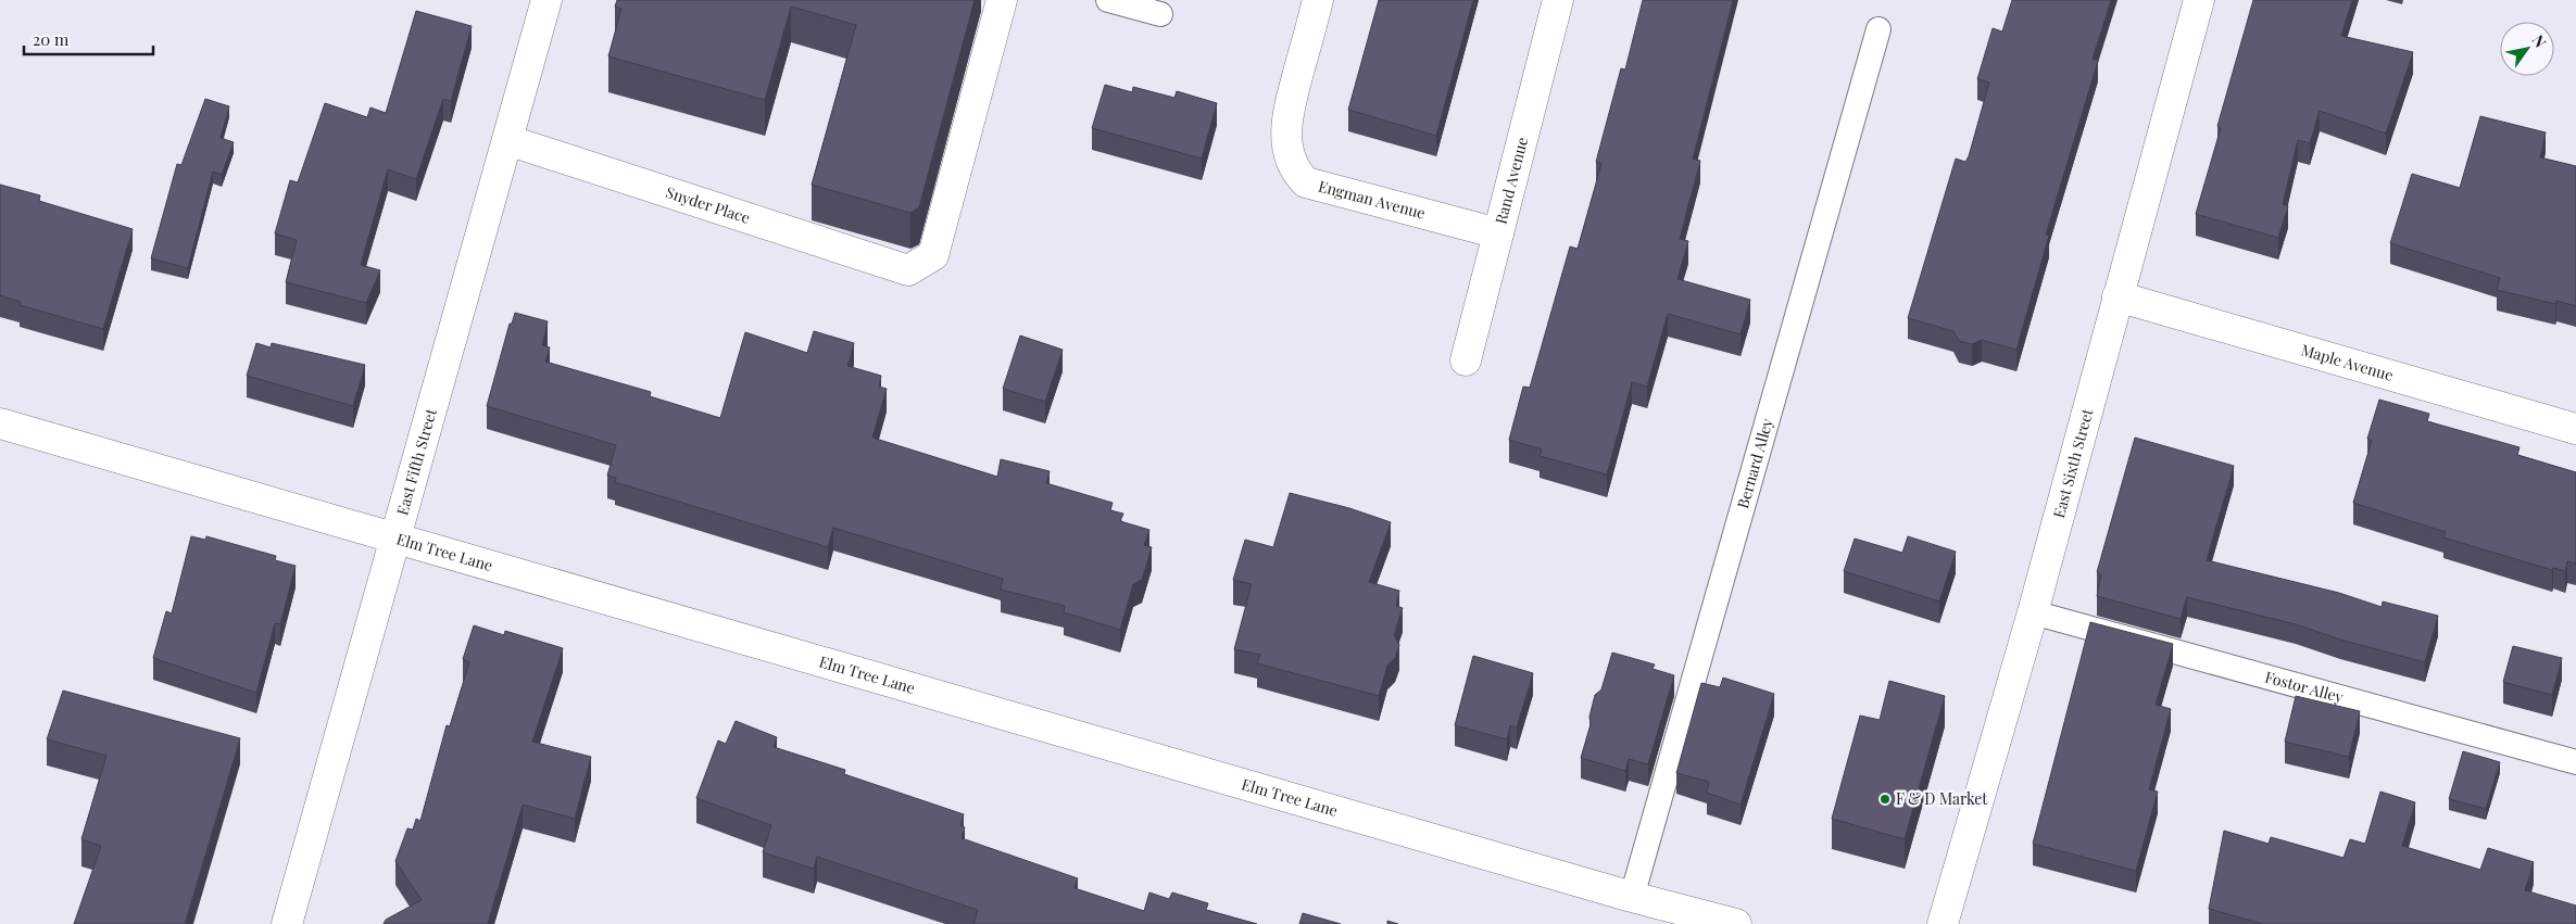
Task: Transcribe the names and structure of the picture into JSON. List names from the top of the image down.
{
  "streets": {
    "street": [
      "Rand Avenue",
      "Engman Avenue",
      "Snyder Place",
      "Maple Avenue",
      "East Fifth Street",
      "East Sixth Street",
      "Elm Tree Lane"
    ],
    "lane": ["Bernard Alley", "Fostor Alley"]
  },
  "crossings": [
    ["Rand Avenue", "Engman Avenue"],
    ["Snyder Place", "East Fifth Street"],
    ["Maple Avenue", "East Sixth Street"],
    ["East Fifth Street", "Elm Tree Lane"],
    ["Bernard Alley", "Elm Tree Lane"],
    ["East Sixth Street", "Fostor Alley"]
  ],
  "places": ["F & D Market"],
  "scale_bar": "20 m",
  "north": "top right"
}
